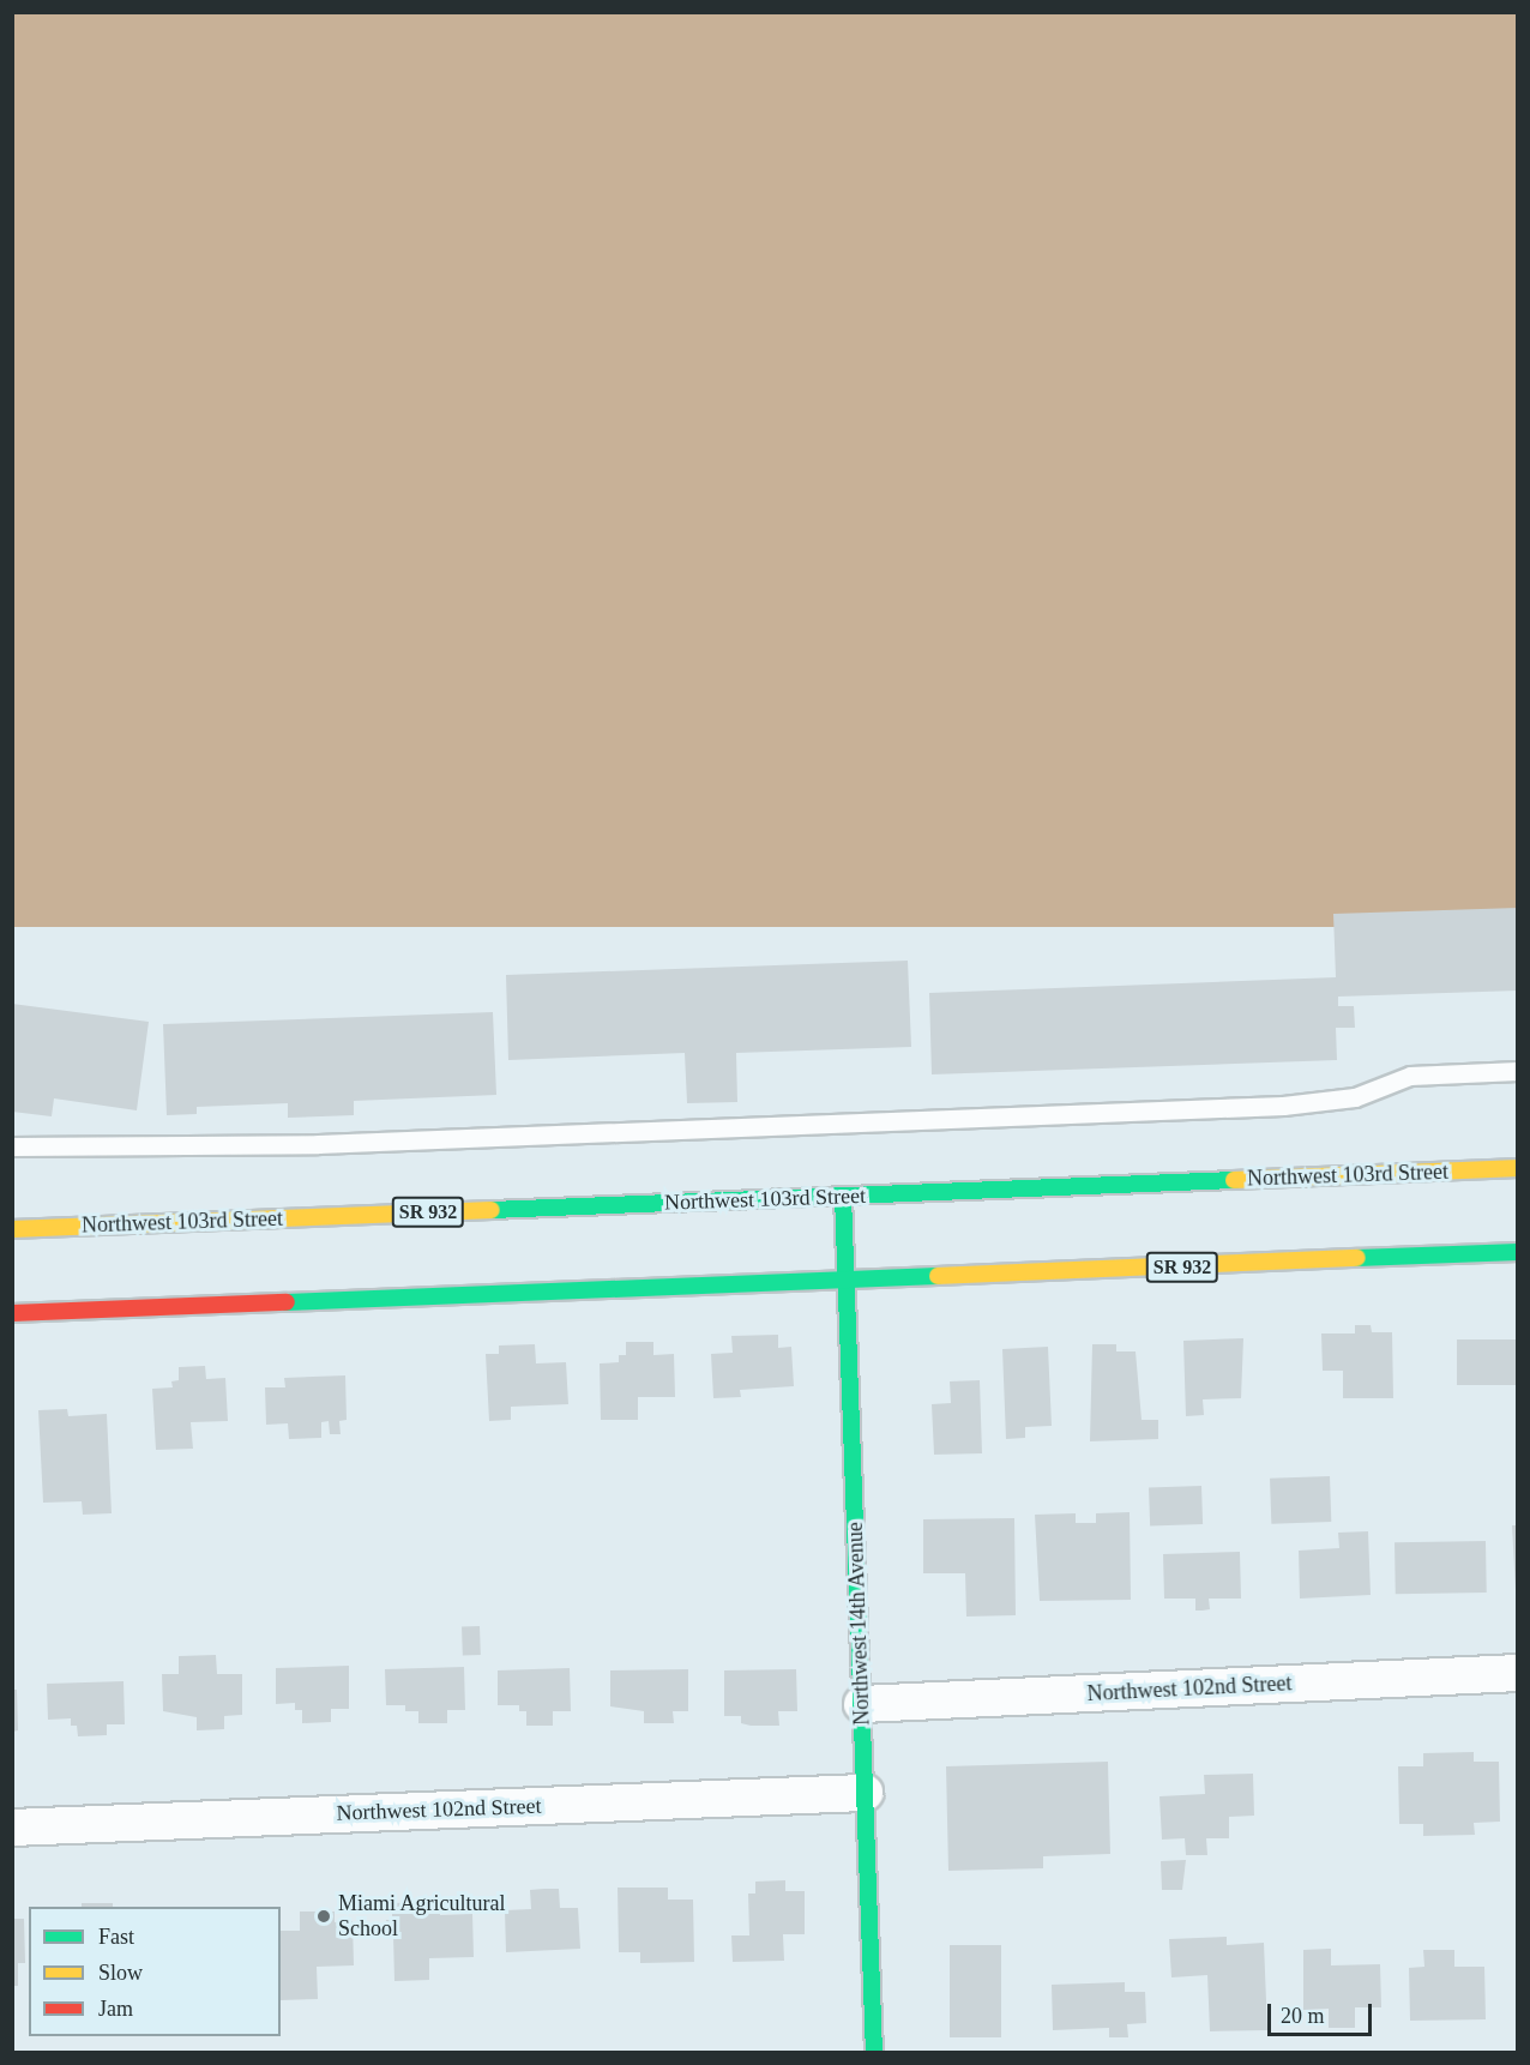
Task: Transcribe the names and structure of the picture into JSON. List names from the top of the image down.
{
  "streets": {
    "main road": ["Northwest 103rd Street", "SR 932", "Northwest 14th Avenue"],
    "street": ["Northwest 102nd Street"]
  },
  "crossings": [
    ["Northwest 103rd Street", "Northwest 14th Avenue"],
    ["SR 932", "Northwest 14th Avenue"],
    ["Northwest 14th Avenue", "Northwest 102nd Street"]
  ],
  "places": ["Miami Agricultural School"],
  "legend": ["Fast", "Slow", "Jam"],
  "scale_bar": "20 m"
}
